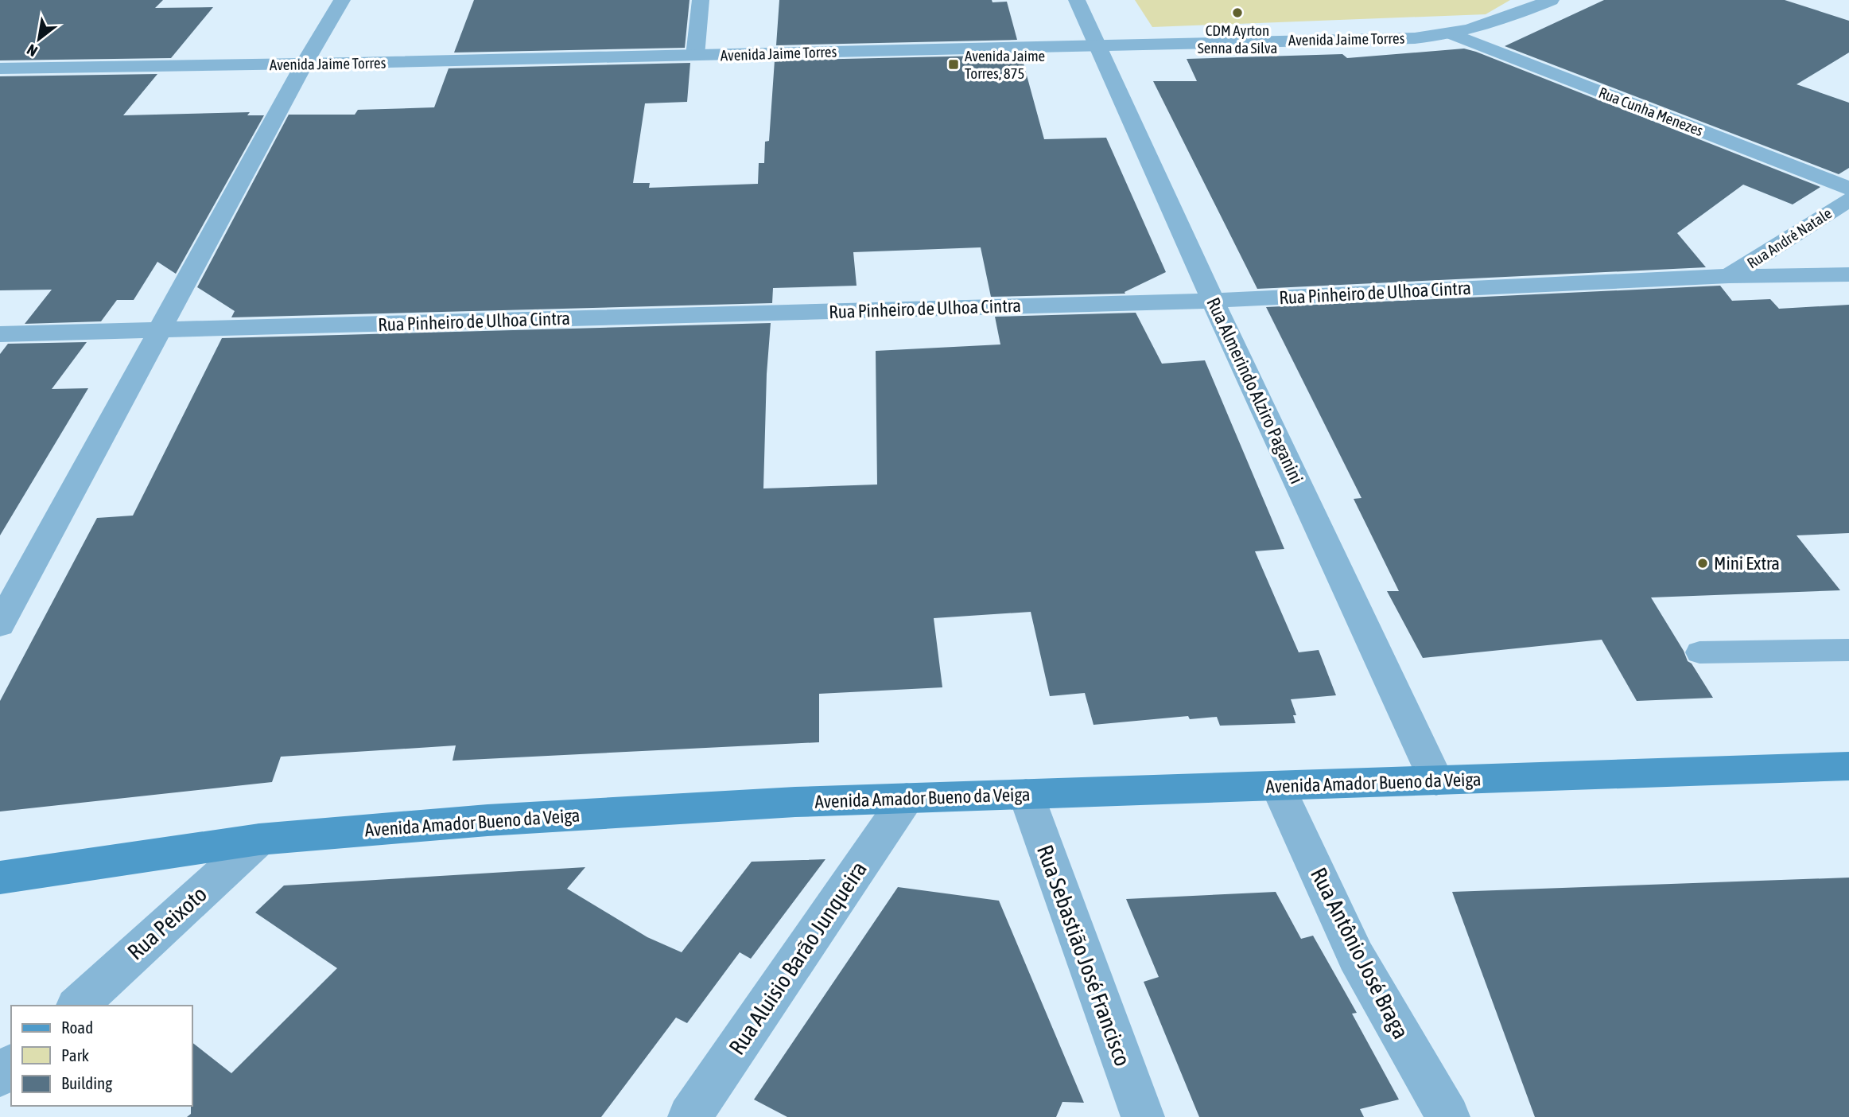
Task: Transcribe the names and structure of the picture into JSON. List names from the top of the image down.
{
  "streets": {
    "main road": ["Avenida Amador Bueno da Veiga"],
    "street": [
      "Avenida Jaime Torres",
      "Rua Cunha Menezes",
      "Rua André Natale",
      "Rua Pinheiro de Ulhoa Cintra",
      "Rua Almerindo Alziro Paganini",
      "Rua Peixoto",
      "Rua Antônio José Braga",
      "Rua Sebastião José Francisco",
      "Rua Aluisio Barão Junqueira"
    ]
  },
  "crossings": [
    ["Avenida Jaime Torres", "Rua Cunha Menezes"],
    ["Avenida Jaime Torres", "Rua Almerindo Alziro Paganini"],
    ["Rua André Natale", "Rua Pinheiro de Ulhoa Cintra"],
    ["Rua Pinheiro de Ulhoa Cintra", "Rua Almerindo Alziro Paganini"],
    ["Rua Almerindo Alziro Paganini", "Avenida Amador Bueno da Veiga"],
    ["Avenida Amador Bueno da Veiga", "Rua Peixoto"],
    ["Avenida Amador Bueno da Veiga", "Rua Antônio José Braga"],
    ["Avenida Amador Bueno da Veiga", "Rua Sebastião José Francisco"],
    ["Avenida Amador Bueno da Veiga", "Rua Aluisio Barão Junqueira"]
  ],
  "places": {
    "other": ["CDM Ayrton Senna da Silva", "Mini Extra"],
    "transit": ["Avenida Jaime Torres, 875"]
  },
  "legend": ["Road", "Park", "Building"],
  "north": "bottom left"
}
